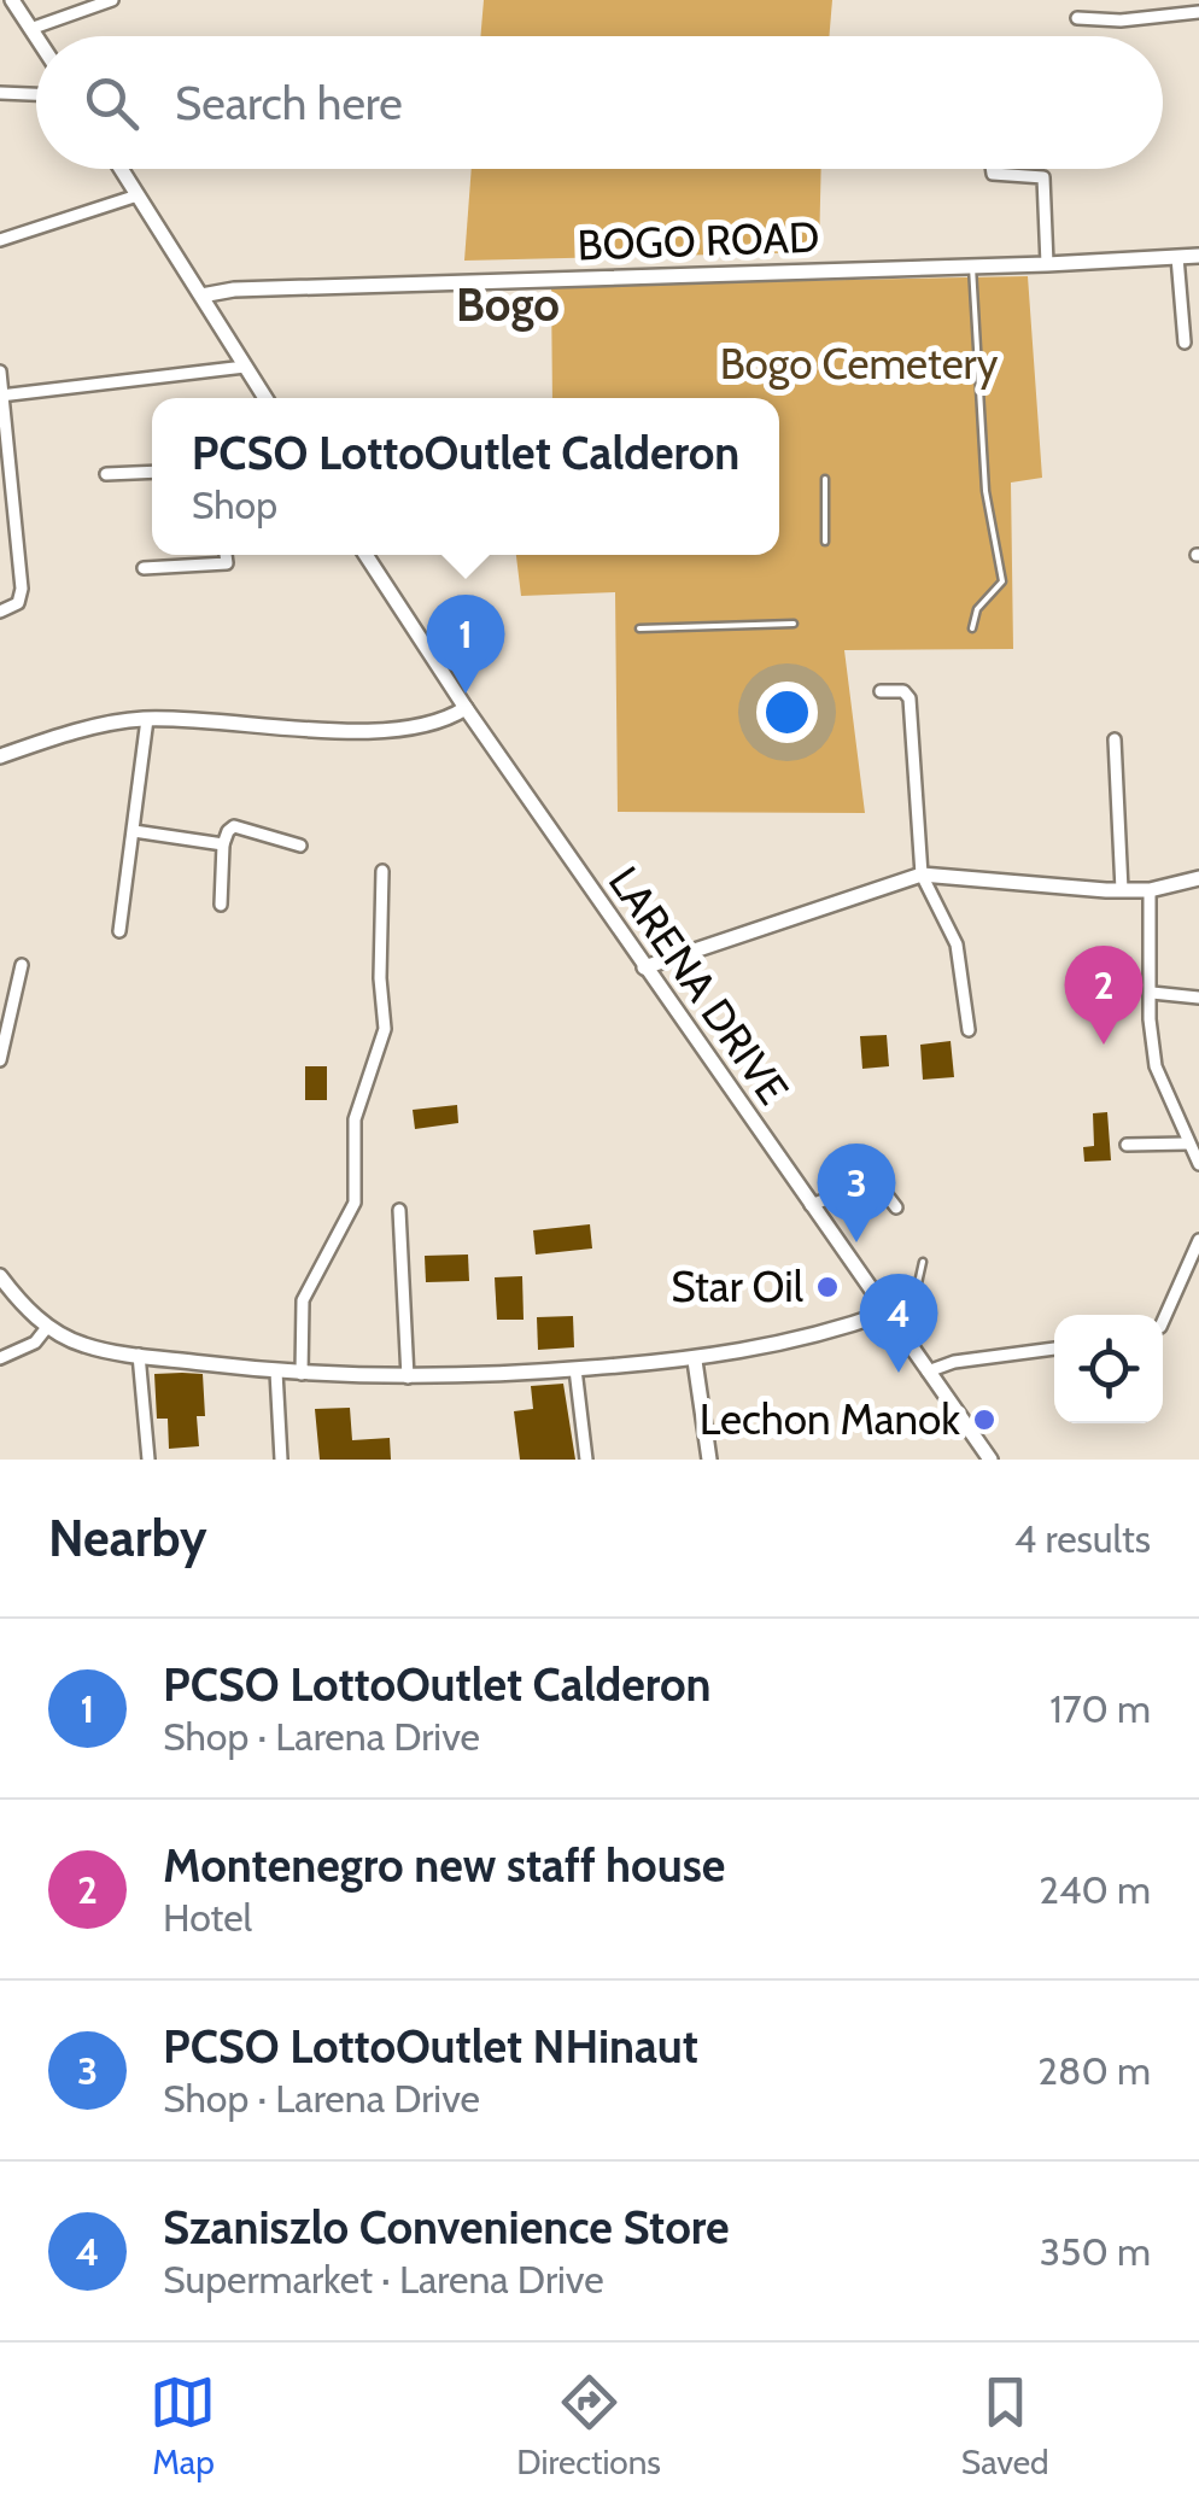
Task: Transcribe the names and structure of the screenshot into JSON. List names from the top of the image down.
{
  "streets": {
    "main road": ["BOGO ROAD", "LARENA DRIVE"]
  },
  "districts": ["Bogo"],
  "parks": ["Bogo Cemetery"],
  "places": ["Star Oil", "Lechon Manok"],
  "page": {
    "search": "Search here",
    "popup": ["PCSO LottoOutlet Calderon", "Shop"],
    "pins": [
      "1",
      "2",
      "3",
      "4"
    ],
    "heading": ["Nearby", "4 results"],
    "list": [
      {
        "mark": "1",
        "name": "PCSO LottoOutlet Calderon",
        "note": "Shop · Larena Drive",
        "value": "170 m"
      },
      {
        "mark": "2",
        "name": "Montenegro new staff house",
        "note": "Hotel",
        "value": "240 m"
      },
      {
        "mark": "3",
        "name": "PCSO LottoOutlet NHinaut",
        "note": "Shop · Larena Drive",
        "value": "280 m"
      },
      {
        "mark": "4",
        "name": "Szaniszlo Convenience Store",
        "note": "Supermarket · Larena Drive",
        "value": "350 m"
      }
    ],
    "nav": ["Map", "Directions", "Saved"]
  }
}
